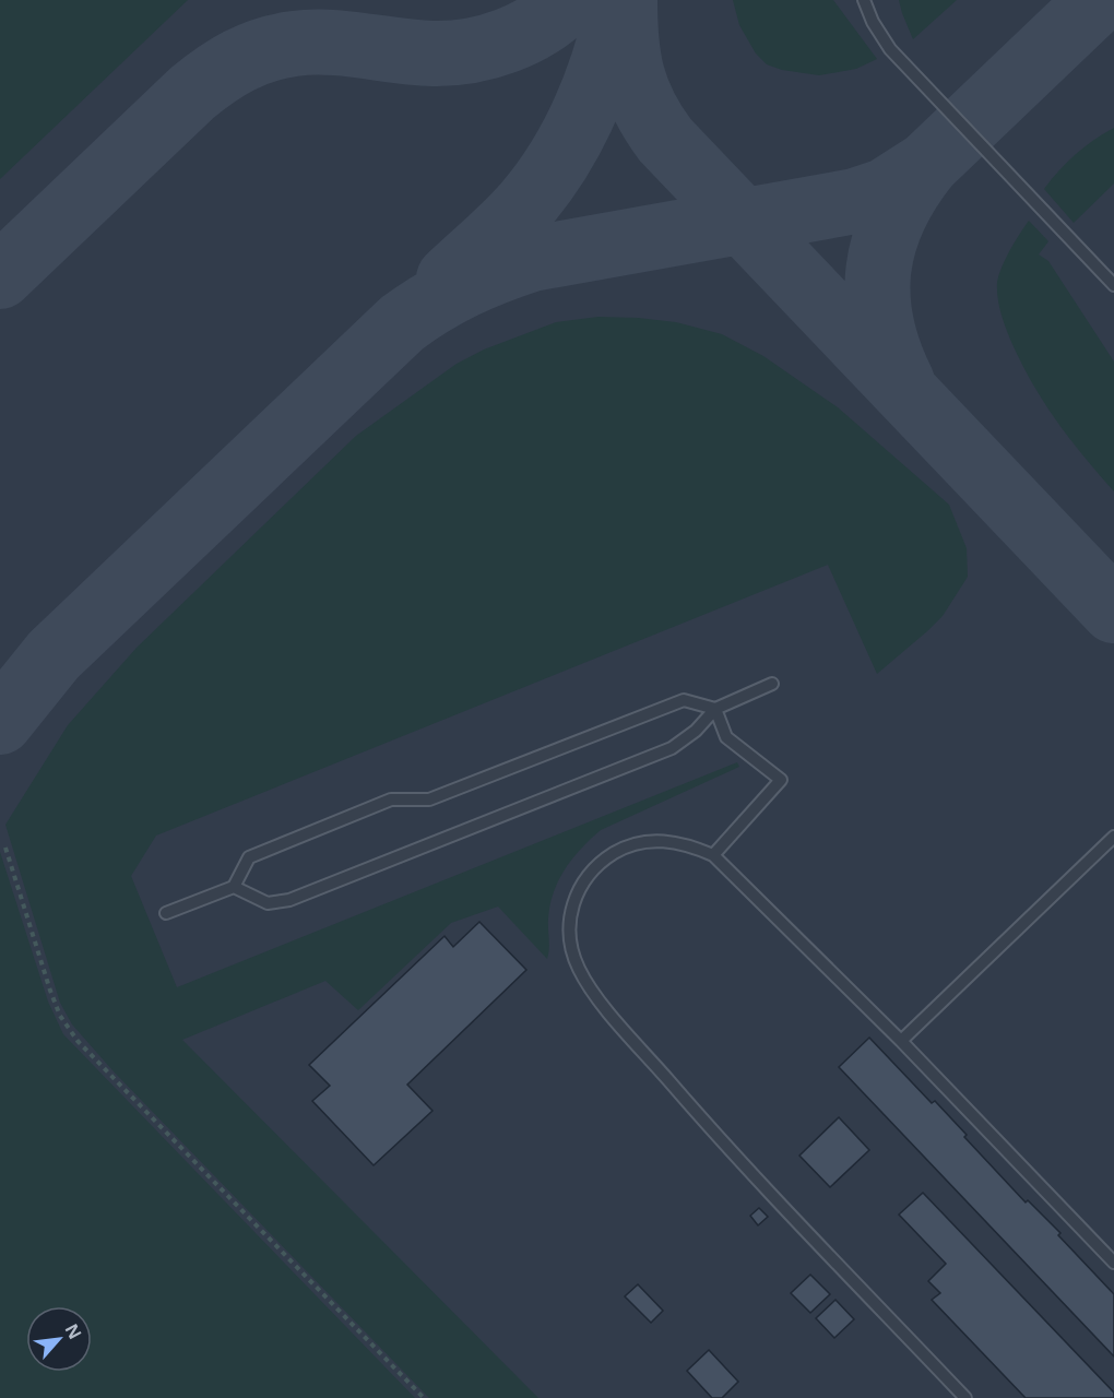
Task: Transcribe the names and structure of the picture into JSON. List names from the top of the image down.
{
  "north": "top right"
}
